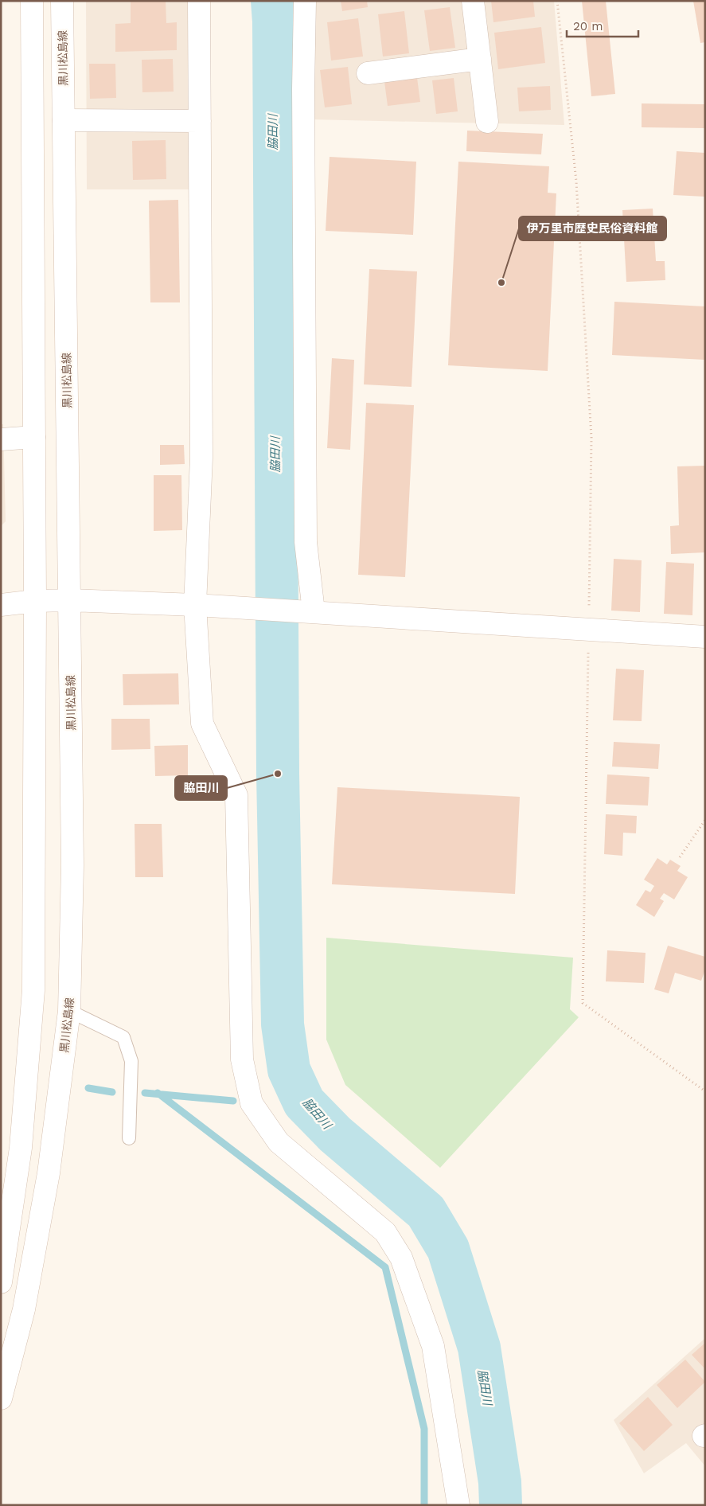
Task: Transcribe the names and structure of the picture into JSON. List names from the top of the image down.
{
  "streets": {
    "street": ["黒川松島線"]
  },
  "water": ["脇田川"],
  "places": ["伊万里市歴史民俗資料館", "脇田川"],
  "scale_bar": "20 m"
}
